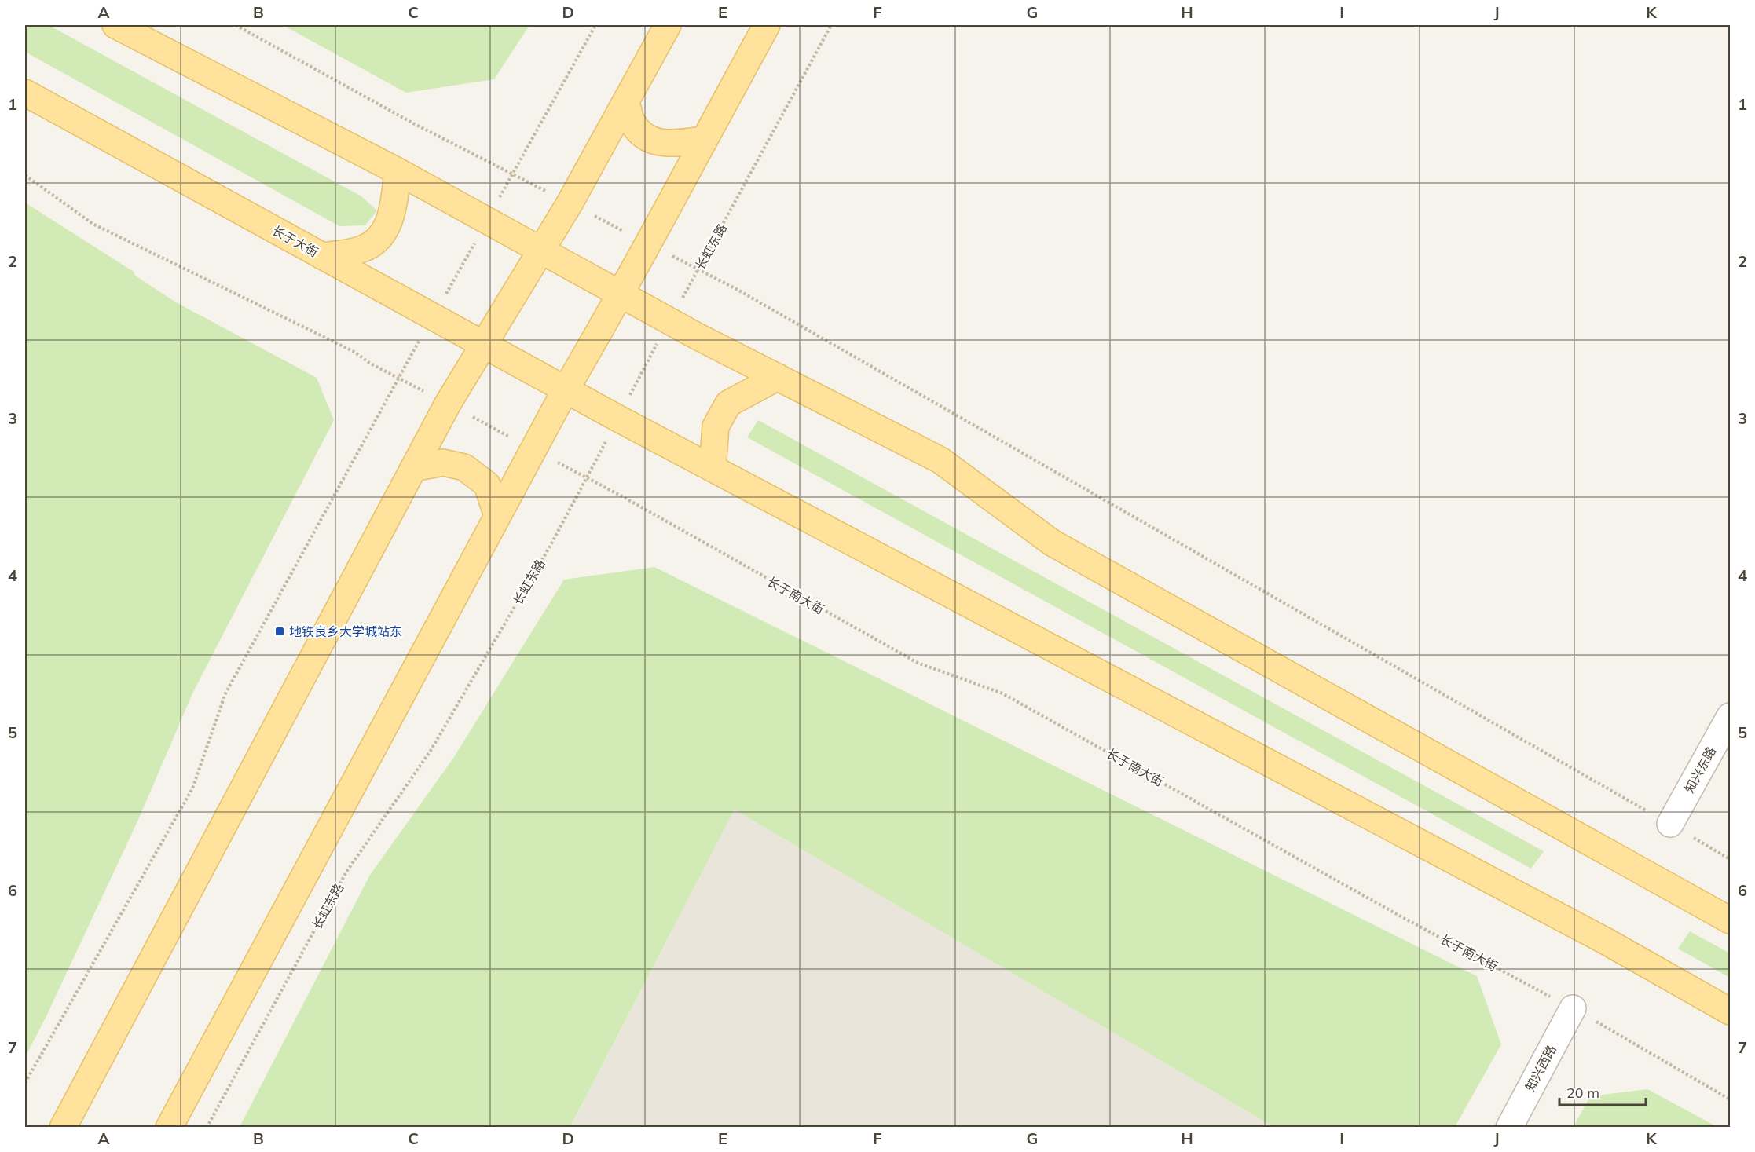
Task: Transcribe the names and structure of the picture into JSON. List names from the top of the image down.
{
  "streets": {
    "main road": ["长于大街"],
    "street": ["知兴东路", "知兴西路"],
    "path": ["长虹东路", "长于南大街"]
  },
  "crossings": [
    ["长虹东路", "长于南大街"],
    ["长于南大街", "知兴西路"]
  ],
  "places": {
    "transit": ["地铁良乡大学城站东"]
  },
  "scale_bar": "20 m",
  "grid": {
    "columns": [
      "A",
      "B",
      "C",
      "D",
      "E",
      "F",
      "G",
      "H",
      "I",
      "J",
      "K"
    ],
    "rows": [
      "1",
      "2",
      "3",
      "4",
      "5",
      "6",
      "7"
    ]
  }
}
